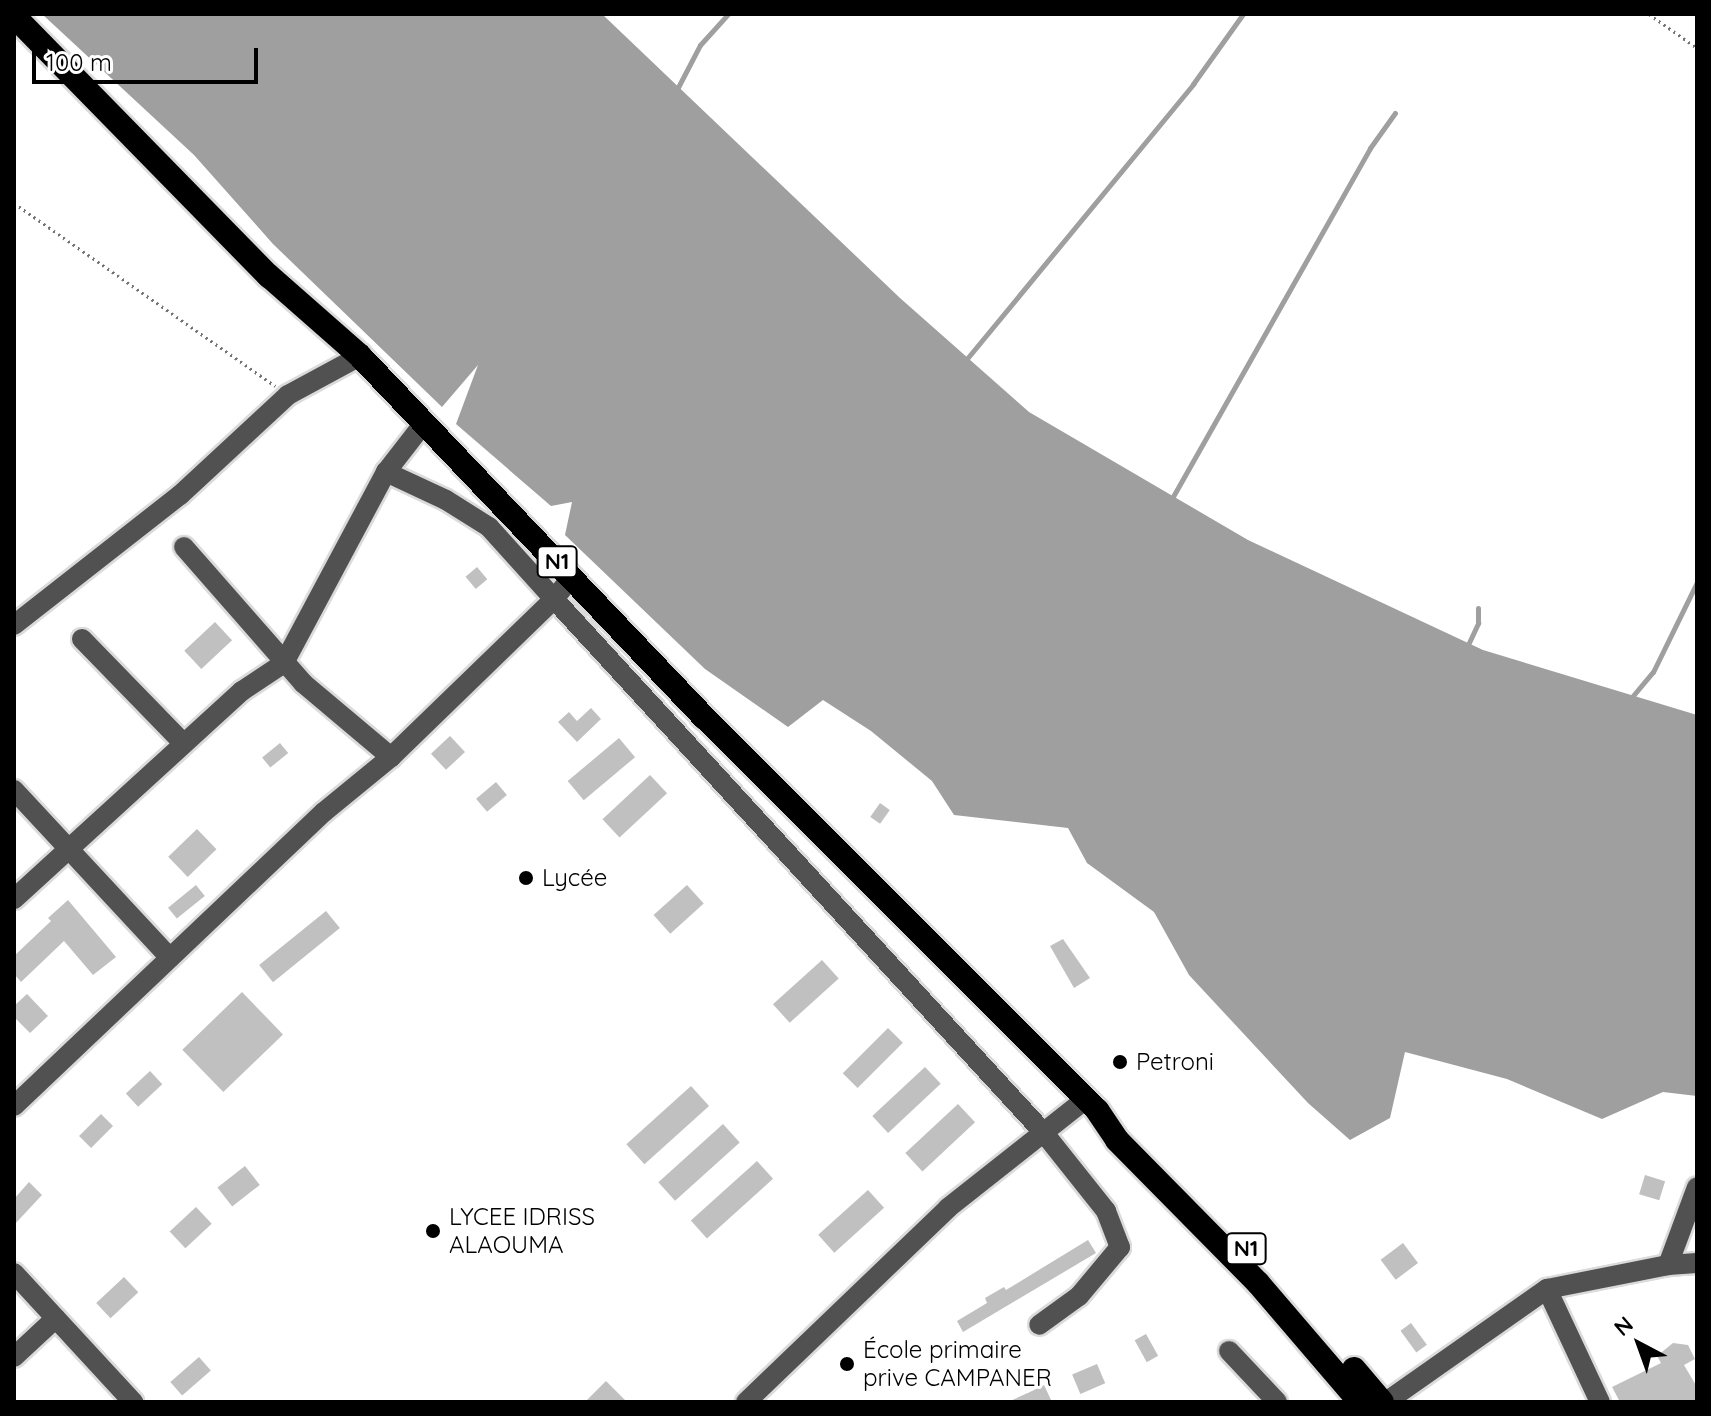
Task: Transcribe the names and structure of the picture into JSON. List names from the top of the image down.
{
  "streets": {
    "highway": ["N1"]
  },
  "places": [
    "Lycée",
    "Petroni",
    "LYCEE IDRISS ALAOUMA",
    "École primaire prive CAMPANER"
  ],
  "scale_bar": "100 m",
  "north": "top left"
}
